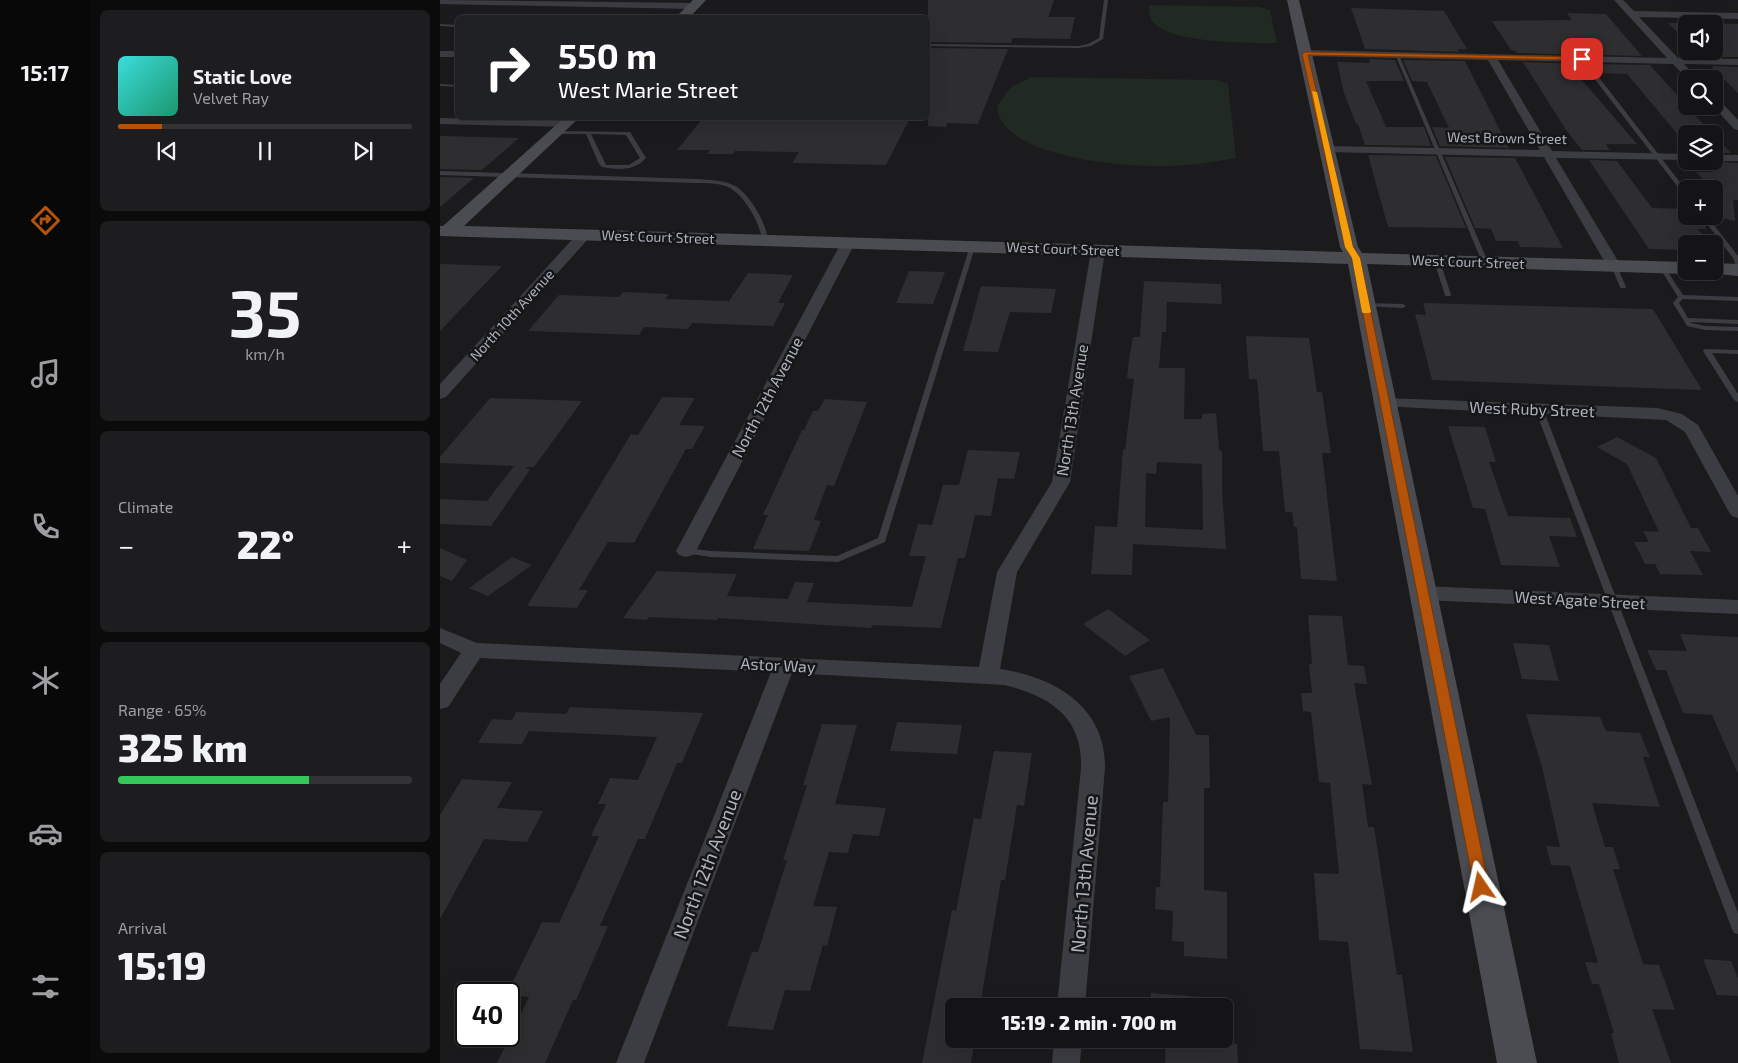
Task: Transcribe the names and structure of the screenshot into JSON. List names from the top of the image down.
{
  "streets": {
    "street": [
      "West Brown Street",
      "West Court Street",
      "North 10th Avenue",
      "North 12th Avenue",
      "West Ruby Street",
      "North 13th Avenue",
      "West Agate Street",
      "Astor Way"
    ]
  },
  "crossings": [
    ["West Court Street", "North 10th Avenue"],
    ["West Court Street", "North 12th Avenue"],
    ["West Court Street", "North 13th Avenue"],
    ["North 12th Avenue", "Astor Way"],
    ["North 13th Avenue", "Astor Way"]
  ],
  "page": {
    "tabs": "15:17",
    "map_buttons": ["+", "−"],
    "turn": ["550 m", "West Marie Street"],
    "song": ["Static Love", "Velvet Ray"],
    "tile": [
      ["35", "km/h"],
      "Climate",
      ["Range · 65%", "325 km"],
      ["Arrival", "15:19"]
    ],
    "heat": ["−", "22°", "+"],
    "limit": "40",
    "trip": "15:19 · 2 min · 700 m"
  }
}
